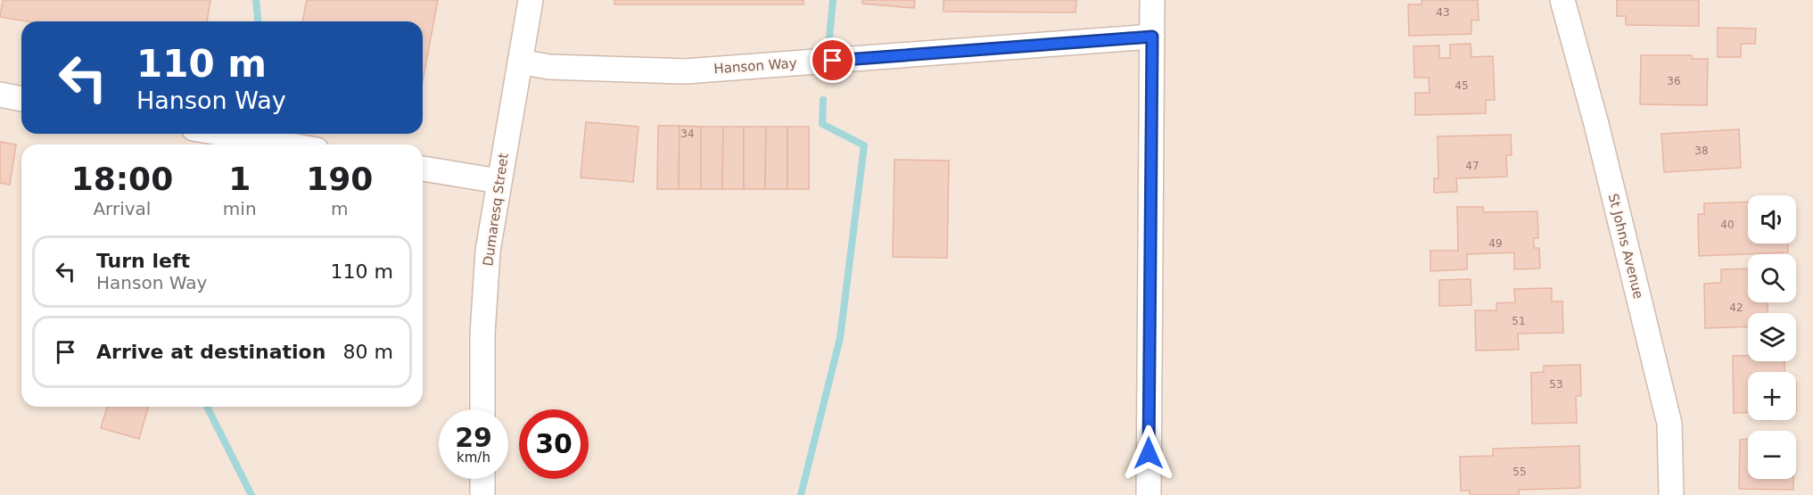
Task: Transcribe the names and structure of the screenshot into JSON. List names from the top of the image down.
{
  "streets": {
    "street": ["Hanson Way", "Dumaresq Street", "St Johns Avenue"]
  },
  "crossings": [
    ["Hanson Way", "Dumaresq Street"]
  ],
  "house_numbers": [
    "43",
    "36",
    "45",
    "34",
    "38",
    "47",
    "40",
    "49",
    "42",
    "51",
    "53",
    "55"
  ],
  "page": {
    "turn": ["110 m", "Hanson Way"],
    "eta": [
      "18:00",
      "Arrival",
      "1",
      "min",
      "190",
      "m"
    ],
    "map_buttons": ["+", "−"],
    "list": [
      {
        "name": "Turn left",
        "note": "Hanson Way",
        "value": "110 m"
      },
      {
        "name": "Arrive at destination",
        "value": "80 m"
      }
    ],
    "speed": "29 km/h",
    "limit": "30"
  }
}
